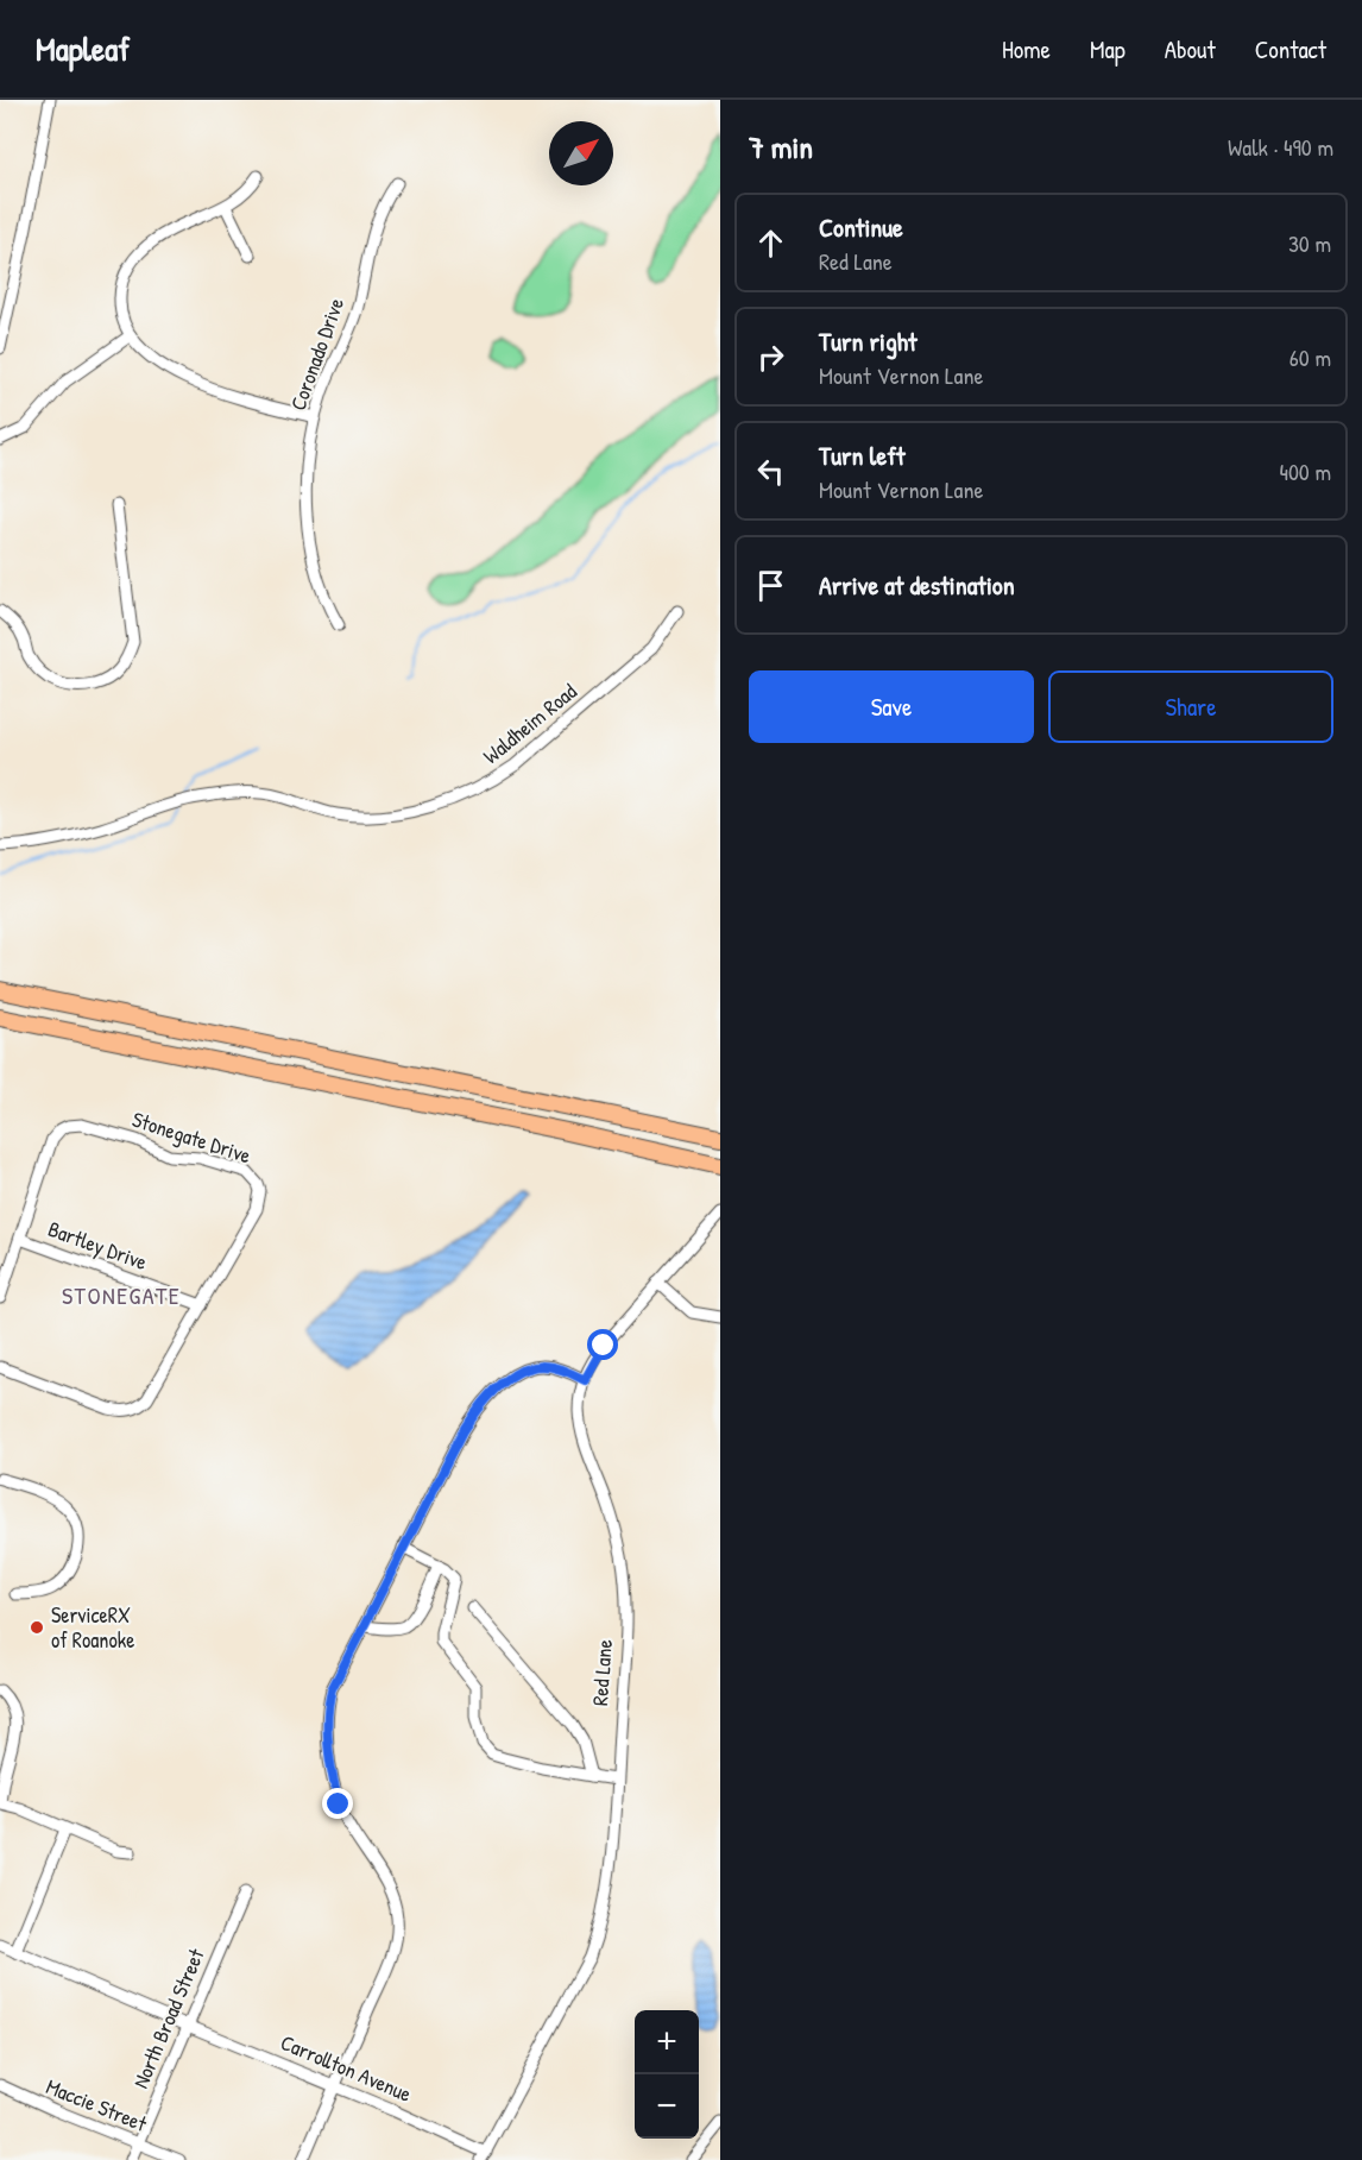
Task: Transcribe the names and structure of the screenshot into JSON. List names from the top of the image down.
{
  "streets": {
    "street": [
      "Coronado Drive",
      "Waldheim Road",
      "Stonegate Drive",
      "Bartley Drive",
      "Red Lane",
      "North Broad Street",
      "Carrollton Avenue",
      "Maccie Street"
    ]
  },
  "crossings": [
    ["Stonegate Drive", "Bartley Drive"],
    ["Red Lane", "Carrollton Avenue"],
    ["North Broad Street", "Carrollton Avenue"],
    ["North Broad Street", "Maccie Street"]
  ],
  "districts": ["STONEGATE"],
  "places": ["ServiceRX of Roanoke"],
  "north": "top right",
  "page": {
    "header": "Mapleaf",
    "nav": [
      "Home",
      "Map",
      "About",
      "Contact"
    ],
    "heading": ["7 min", "Walk · 490 m"],
    "list": [
      ["Continue", "Red Lane", "30 m"],
      ["Turn right", "Mount Vernon Lane", "60 m"],
      ["Turn left", "Mount Vernon Lane", "400 m"],
      "Arrive at destination"
    ],
    "buttons": ["Save", "Share"],
    "map_buttons": ["+", "−"]
  }
}
